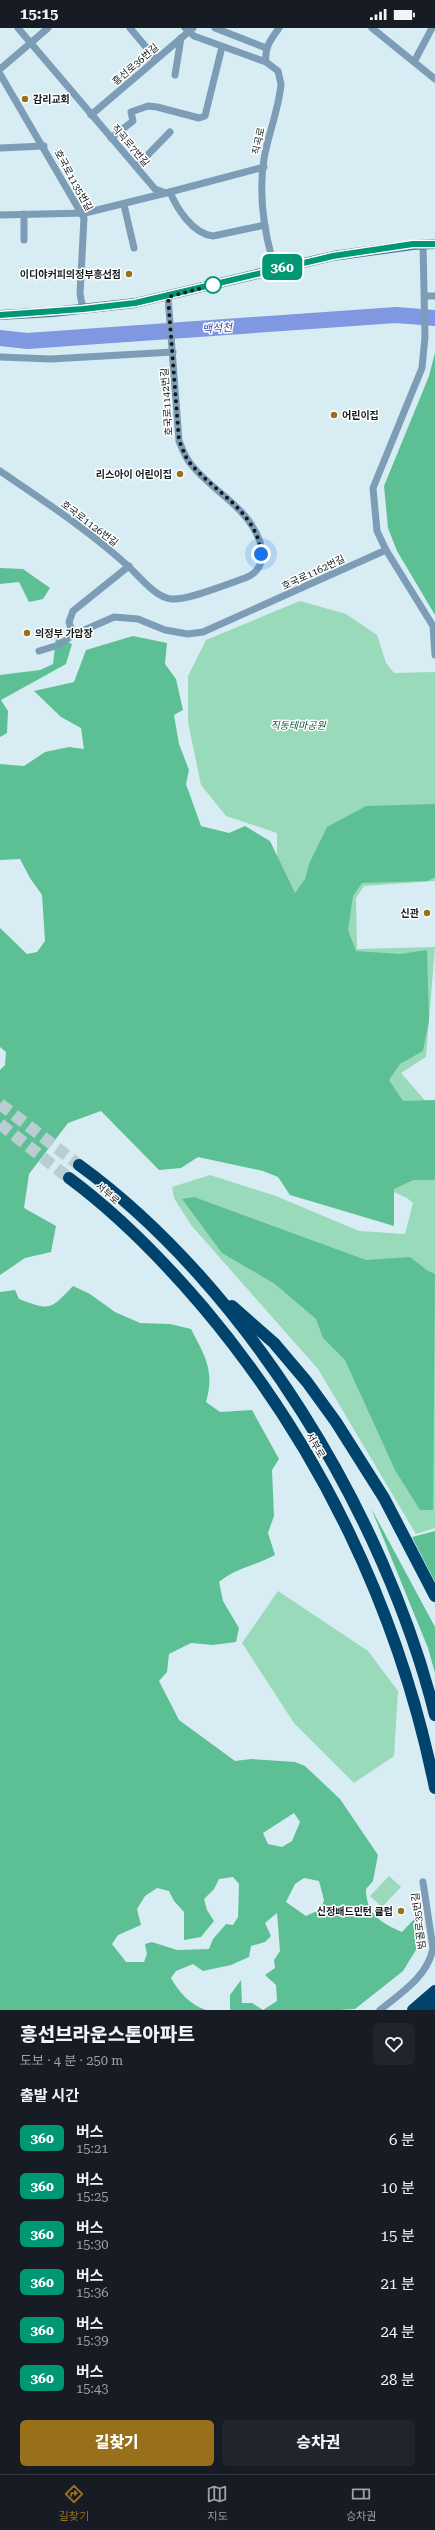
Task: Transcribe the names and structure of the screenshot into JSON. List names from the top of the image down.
{
  "streets": {
    "highway": ["서부로"],
    "street": [
      "흥선로36번길",
      "직곡로",
      "직곡로7번길",
      "호국로1135번길",
      "호국로1142번길",
      "호국로1126번길",
      "호국로1162번길",
      "범골로35번길"
    ]
  },
  "crossings": [
    ["흥선로36번길", "직곡로7번길"],
    ["호국로1142번길", "호국로1126번길"]
  ],
  "water": ["백석천"],
  "parks": ["직동테마공원"],
  "places": [
    "감리교회",
    "이디야커피의정부흥선점",
    "어린이집",
    "리스아이 어린이집",
    "의정부 가압장",
    "신관",
    "신정배드민턴 클럽"
  ],
  "lines": ["bus line 360"],
  "page": {
    "status": "15:15",
    "on_map": "360",
    "heading": [
      ["흥선브라운스톤아파트", "도보 · 4 분 · 250 m"],
      "출발 시간"
    ],
    "list": [
      {
        "mark": "360",
        "name": "버스",
        "note": "15:21",
        "value": "6 분"
      },
      {
        "mark": "360",
        "name": "버스",
        "note": "15:25",
        "value": "10 분"
      },
      {
        "mark": "360",
        "name": "버스",
        "note": "15:30",
        "value": "15 분"
      },
      {
        "mark": "360",
        "name": "버스",
        "note": "15:36",
        "value": "21 분"
      },
      {
        "mark": "360",
        "name": "버스",
        "note": "15:39",
        "value": "24 분"
      },
      {
        "mark": "360",
        "name": "버스",
        "note": "15:43",
        "value": "28 분"
      }
    ],
    "buttons": ["길찾기", "승차권"],
    "tabs": ["길찾기", "지도", "승차권"]
  }
}
